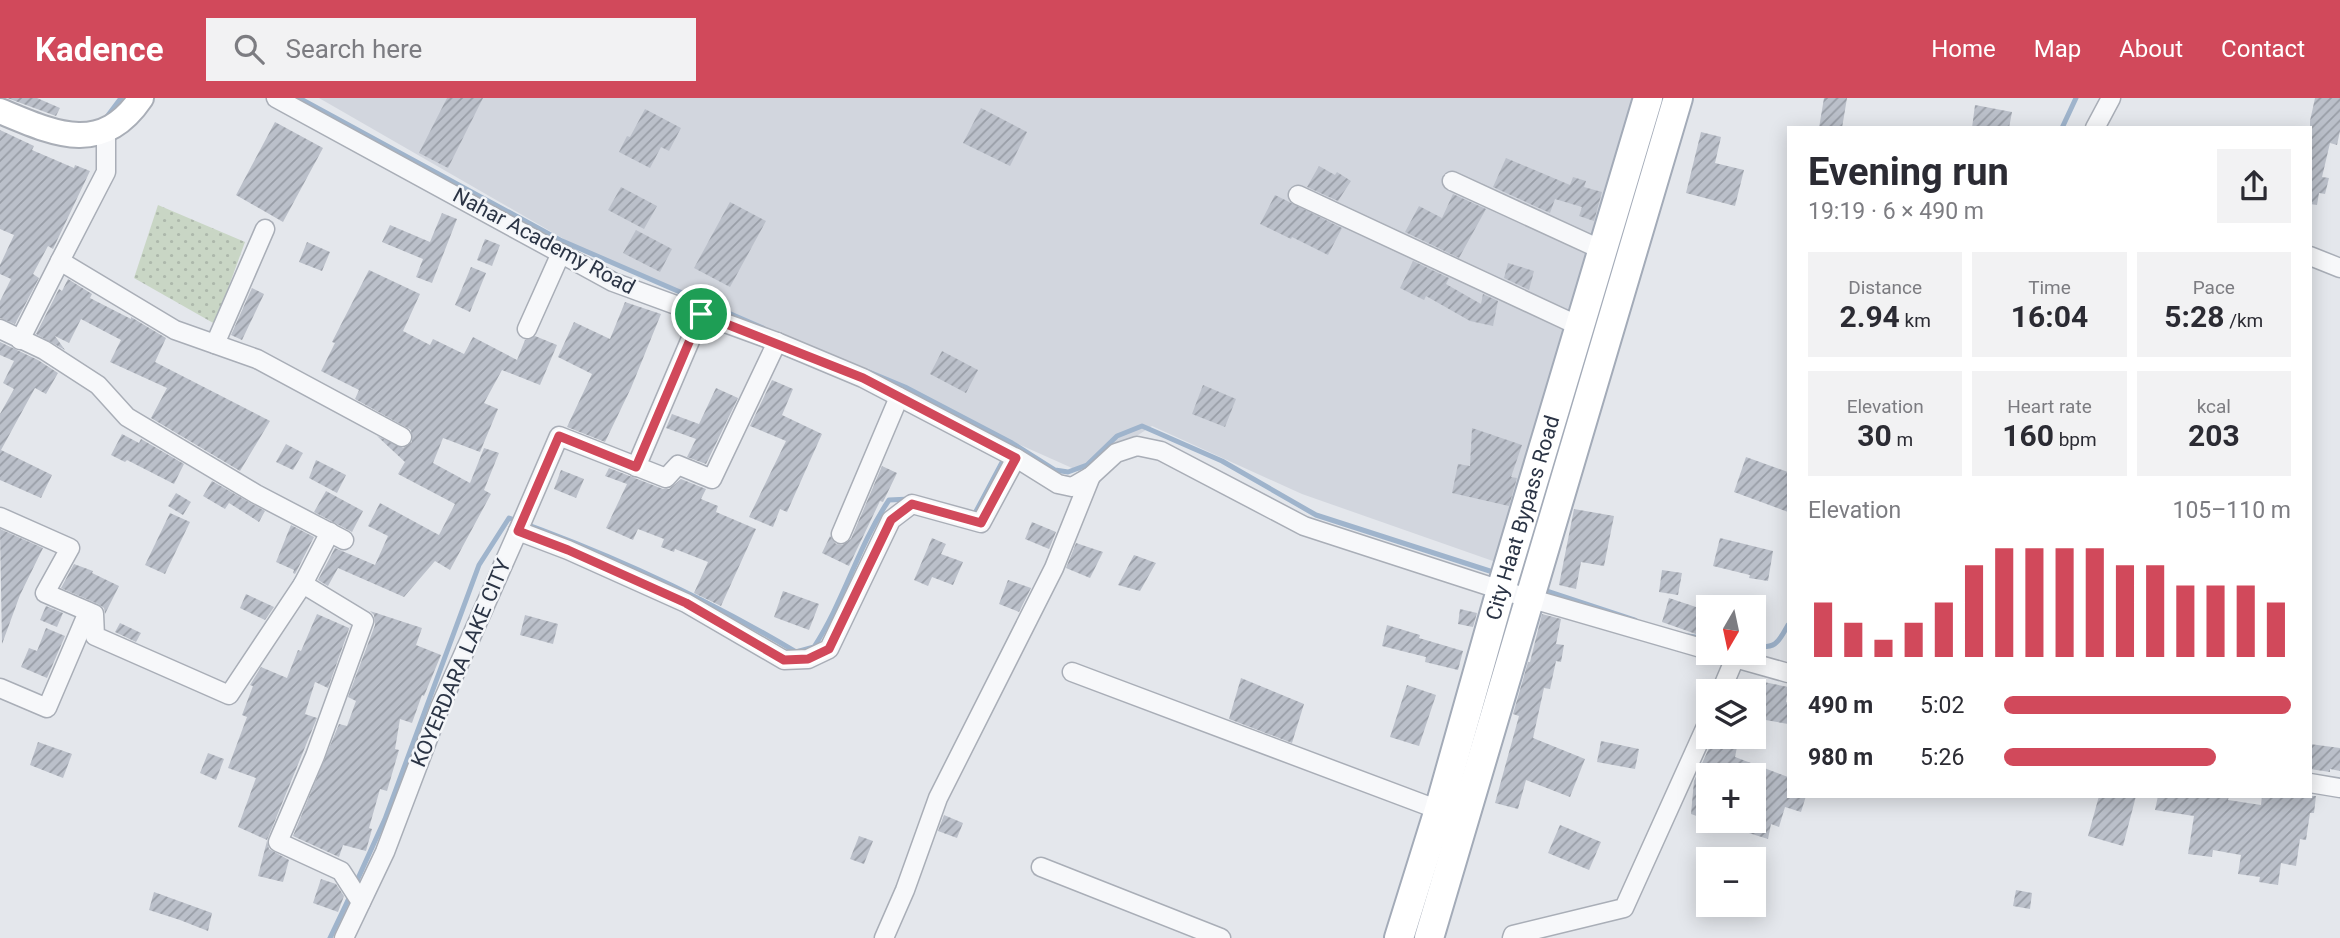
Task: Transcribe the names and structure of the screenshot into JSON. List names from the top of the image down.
{
  "streets": {
    "main road": ["City Haat Bypass Road"],
    "street": ["Nahar Academy Road", "KOYERDARA LAKE CITY"]
  },
  "crossings": [
    ["Nahar Academy Road", "City Haat Bypass Road"]
  ],
  "north": "bottom",
  "page": {
    "header": "Kadence",
    "search": "Search here",
    "nav": [
      "Home",
      "Map",
      "About",
      "Contact"
    ],
    "heading": ["Evening run", "19:19 · 6 × 490 m"],
    "stats": [
      ["Distance", "2.94 km"],
      ["Time", "16:04"],
      ["Pace", "5:28 /km"],
      ["Elevation", "30 m"],
      ["Heart rate", "160 bpm"],
      ["kcal", "203"]
    ],
    "chart": ["Elevation", "105–110 m"],
    "map_buttons": ["+", "−"],
    "list": [
      {
        "name": "490 m",
        "note": "5:02"
      },
      {
        "name": "980 m",
        "note": "5:26"
      }
    ]
  }
}
